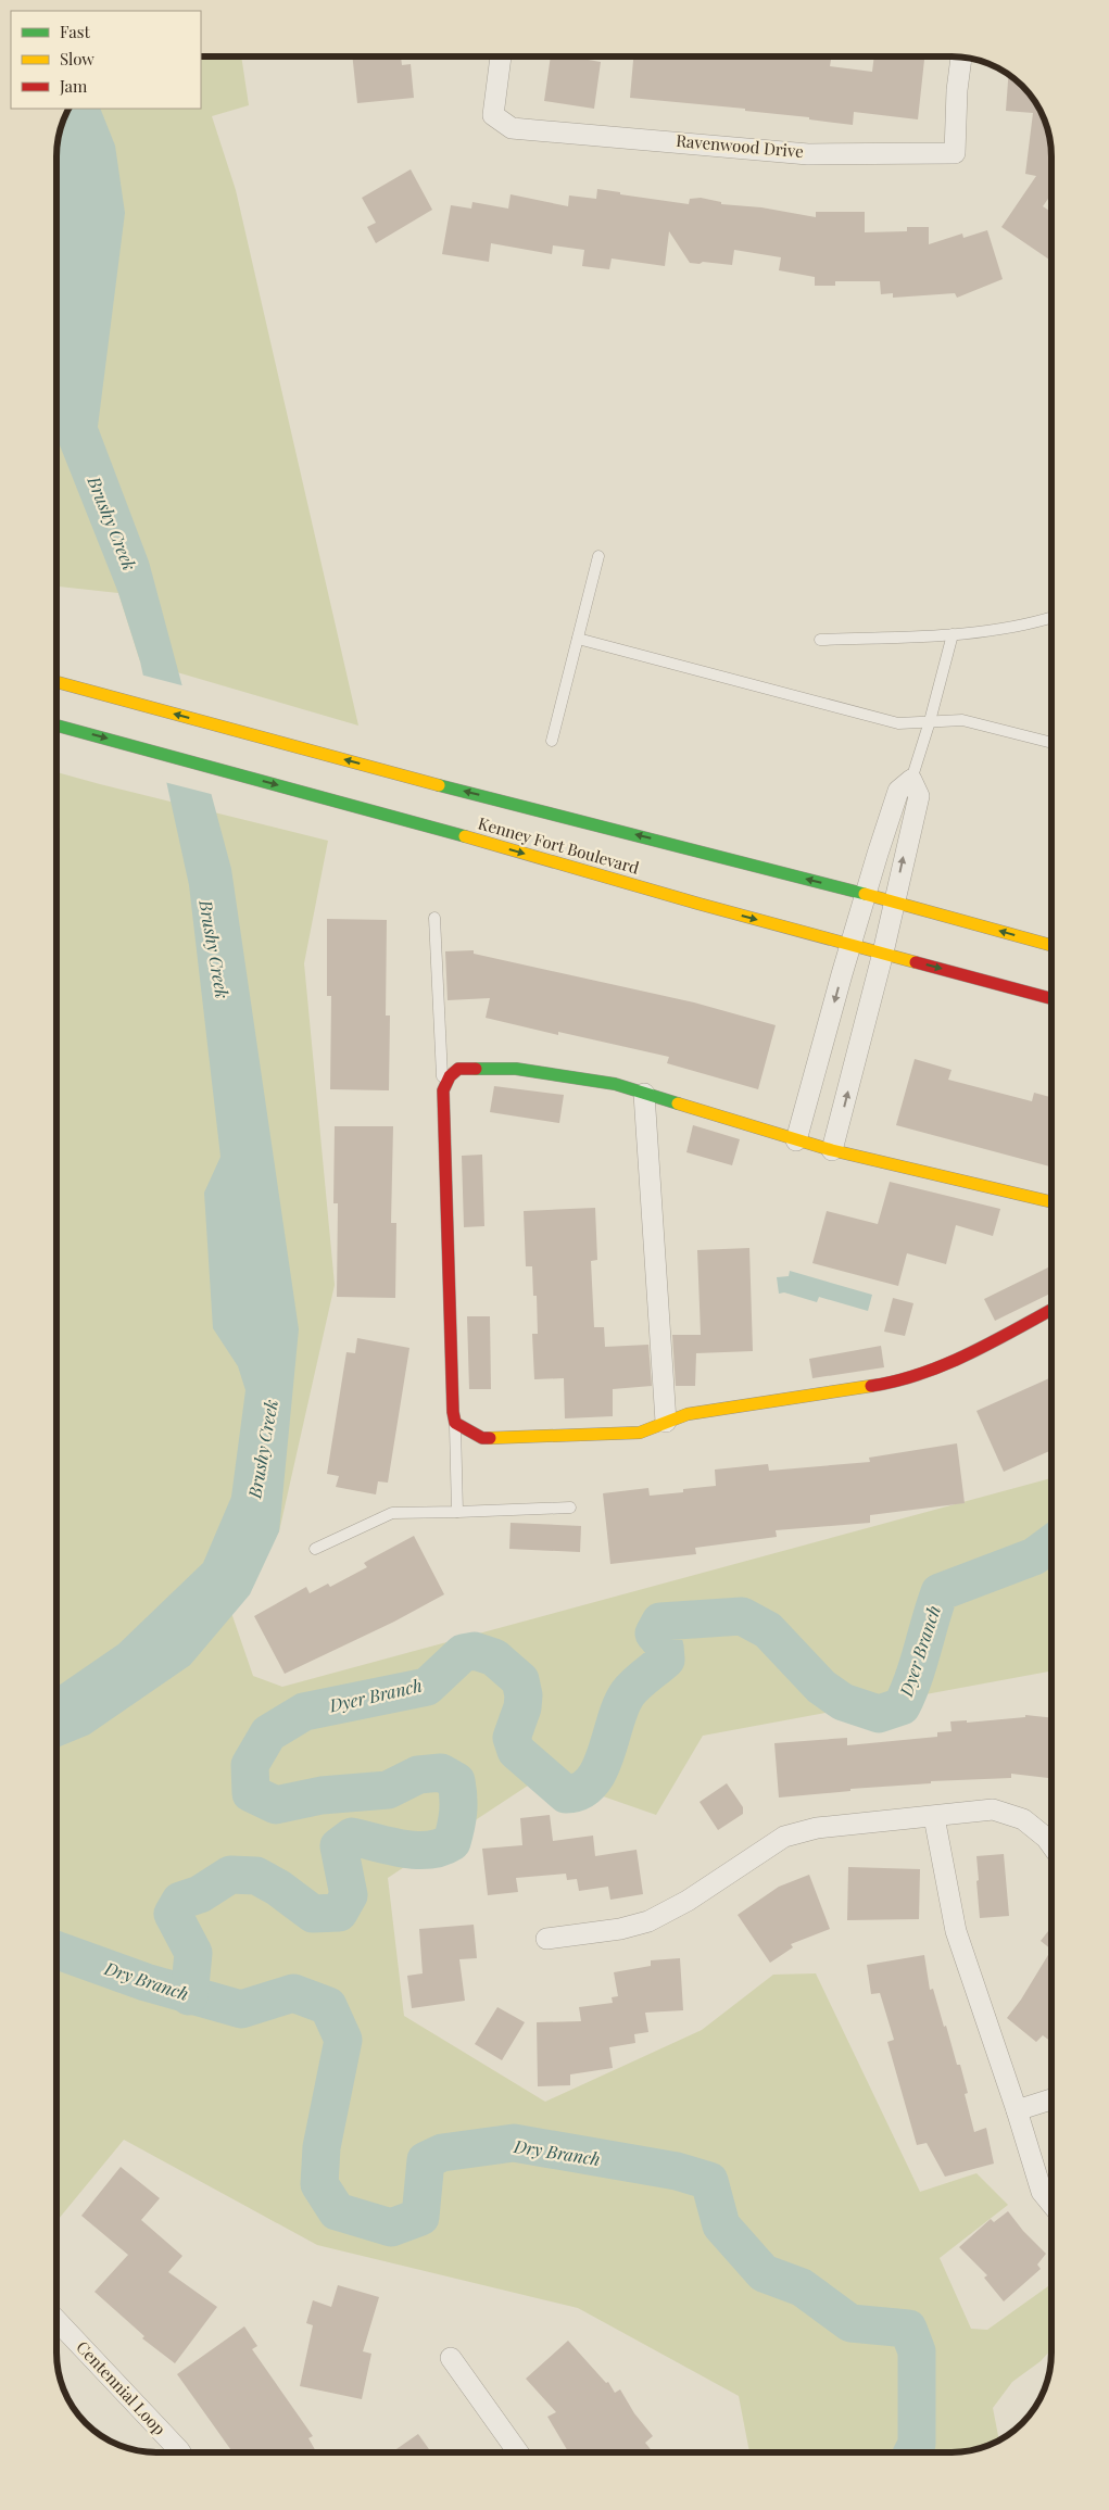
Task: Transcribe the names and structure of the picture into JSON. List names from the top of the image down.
{
  "streets": {
    "main road": ["Kenney Fort Boulevard"],
    "street": ["Ravenwood Drive", "Centennial Loop"]
  },
  "water": ["Brushy Creek", "Dyer Branch", "Dry Branch"],
  "legend": ["Fast", "Slow", "Jam"]
}
